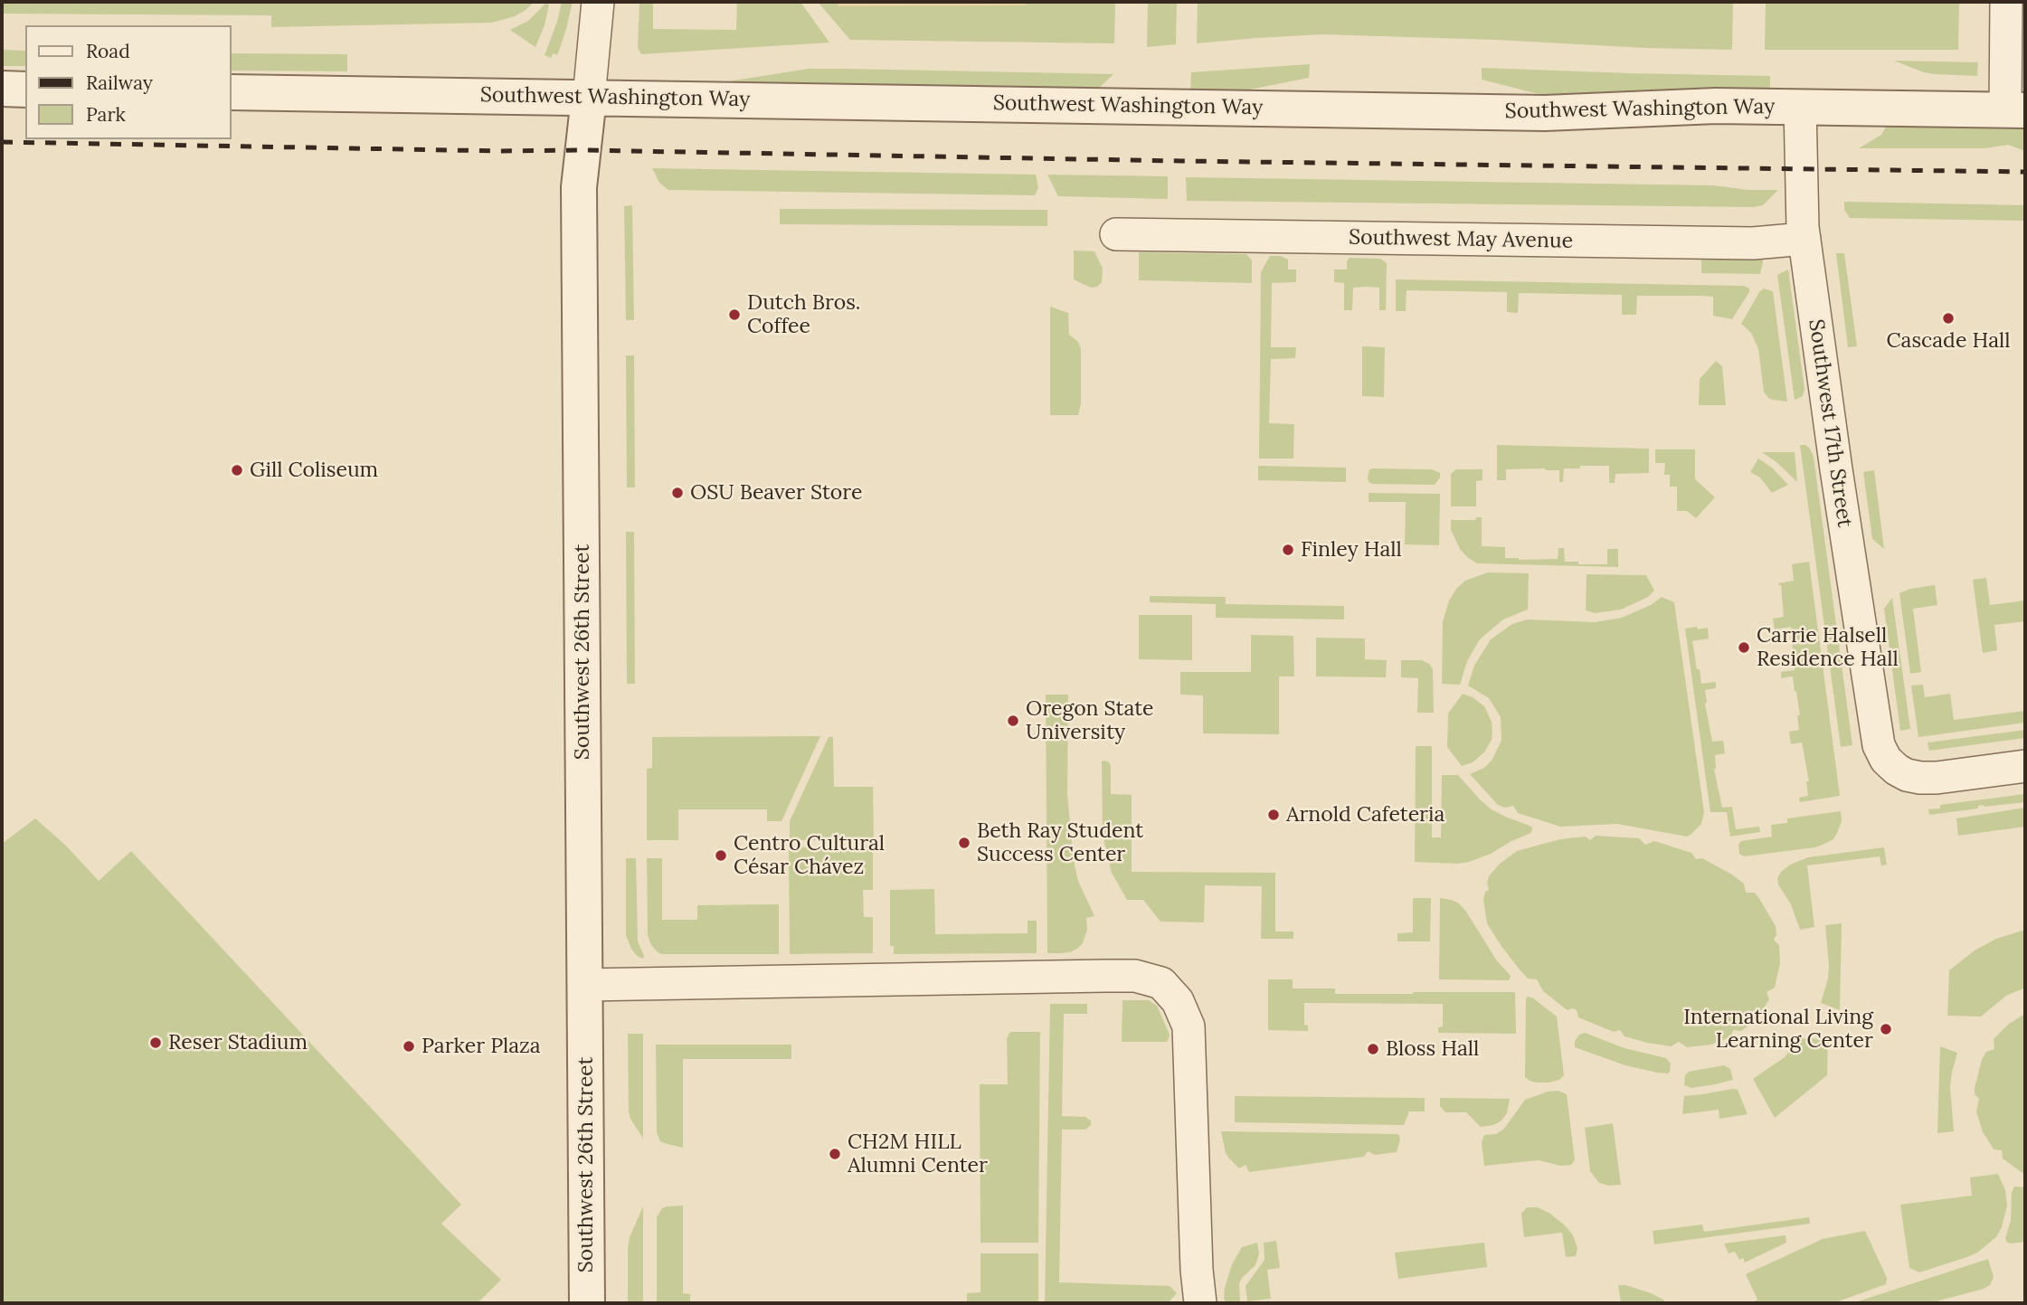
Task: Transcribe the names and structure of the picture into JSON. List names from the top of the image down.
{
  "streets": {
    "street": [
      "Southwest Washington Way",
      "Southwest May Avenue",
      "Southwest 17th Street",
      "Southwest 26th Street"
    ]
  },
  "crossings": [
    ["Southwest Washington Way", "Southwest 17th Street"],
    ["Southwest Washington Way", "Southwest 26th Street"],
    ["Southwest May Avenue", "Southwest 17th Street"]
  ],
  "places": [
    "Dutch Bros. Coffee",
    "Cascade Hall",
    "Gill Coliseum",
    "OSU Beaver Store",
    "Finley Hall",
    "Carrie Halsell Residence Hall",
    "Oregon State University",
    "Arnold Cafeteria",
    "Beth Ray Student Success Center",
    "Centro Cultural César Chávez",
    "International Living Learning Center",
    "Reser Stadium",
    "Parker Plaza",
    "Bloss Hall",
    "CH2M HILL Alumni Center"
  ],
  "legend": ["Road", "Railway", "Park"]
}
